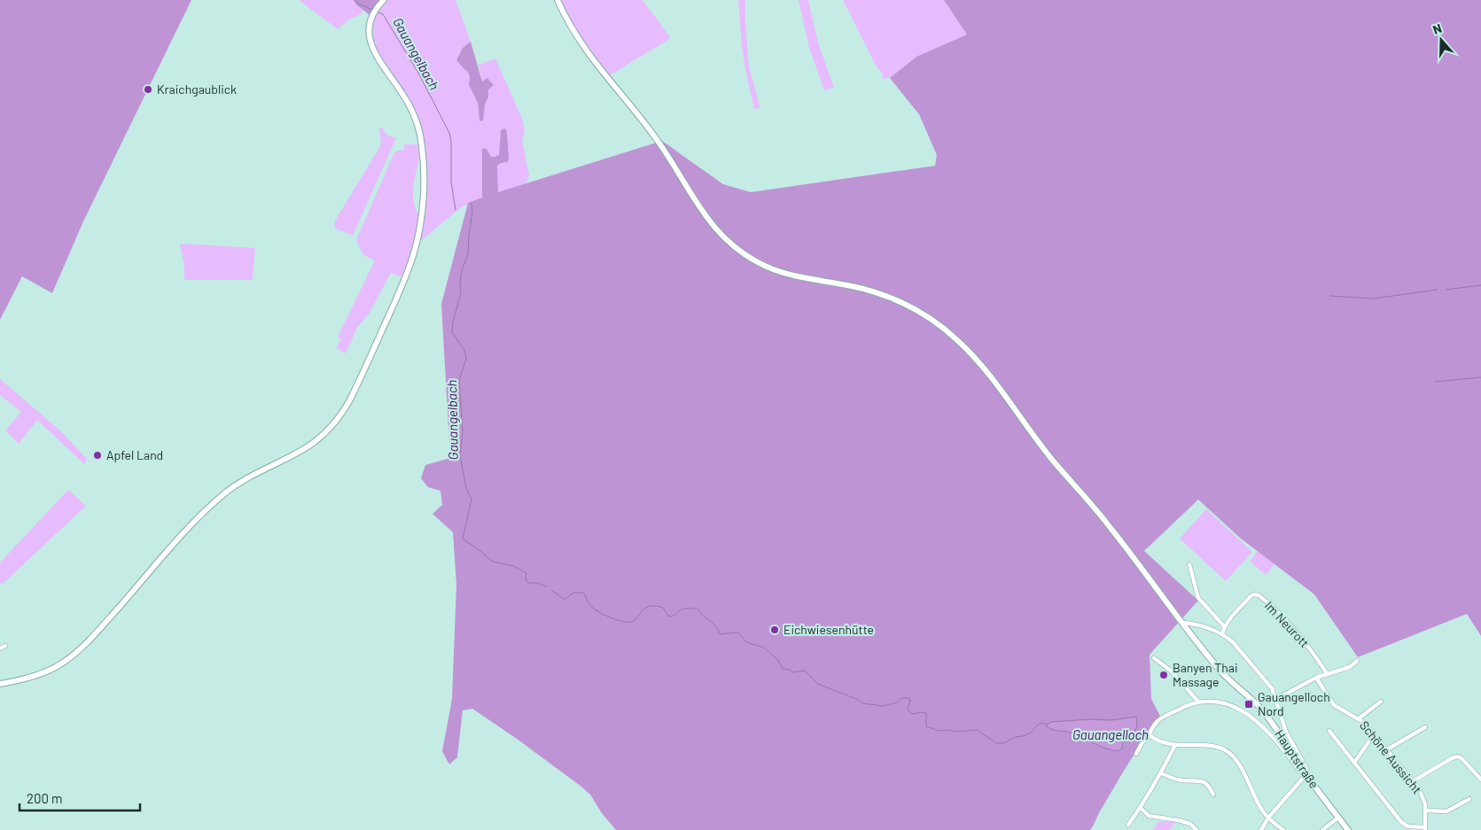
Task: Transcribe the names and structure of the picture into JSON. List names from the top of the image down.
{
  "streets": {
    "main road": ["Hauptstraße"],
    "street": ["Im Neurott", "Schöne Aussicht"]
  },
  "water": ["Gauangelbach", "Gauangelloch"],
  "places": {
    "other": [
      "Kraichgaublick",
      "Apfel Land",
      "Eichwiesenhütte",
      "Banyen Thai Massage"
    ],
    "transit": ["Gauangelloch Nord"]
  },
  "scale_bar": "200 m",
  "north": "top"
}
